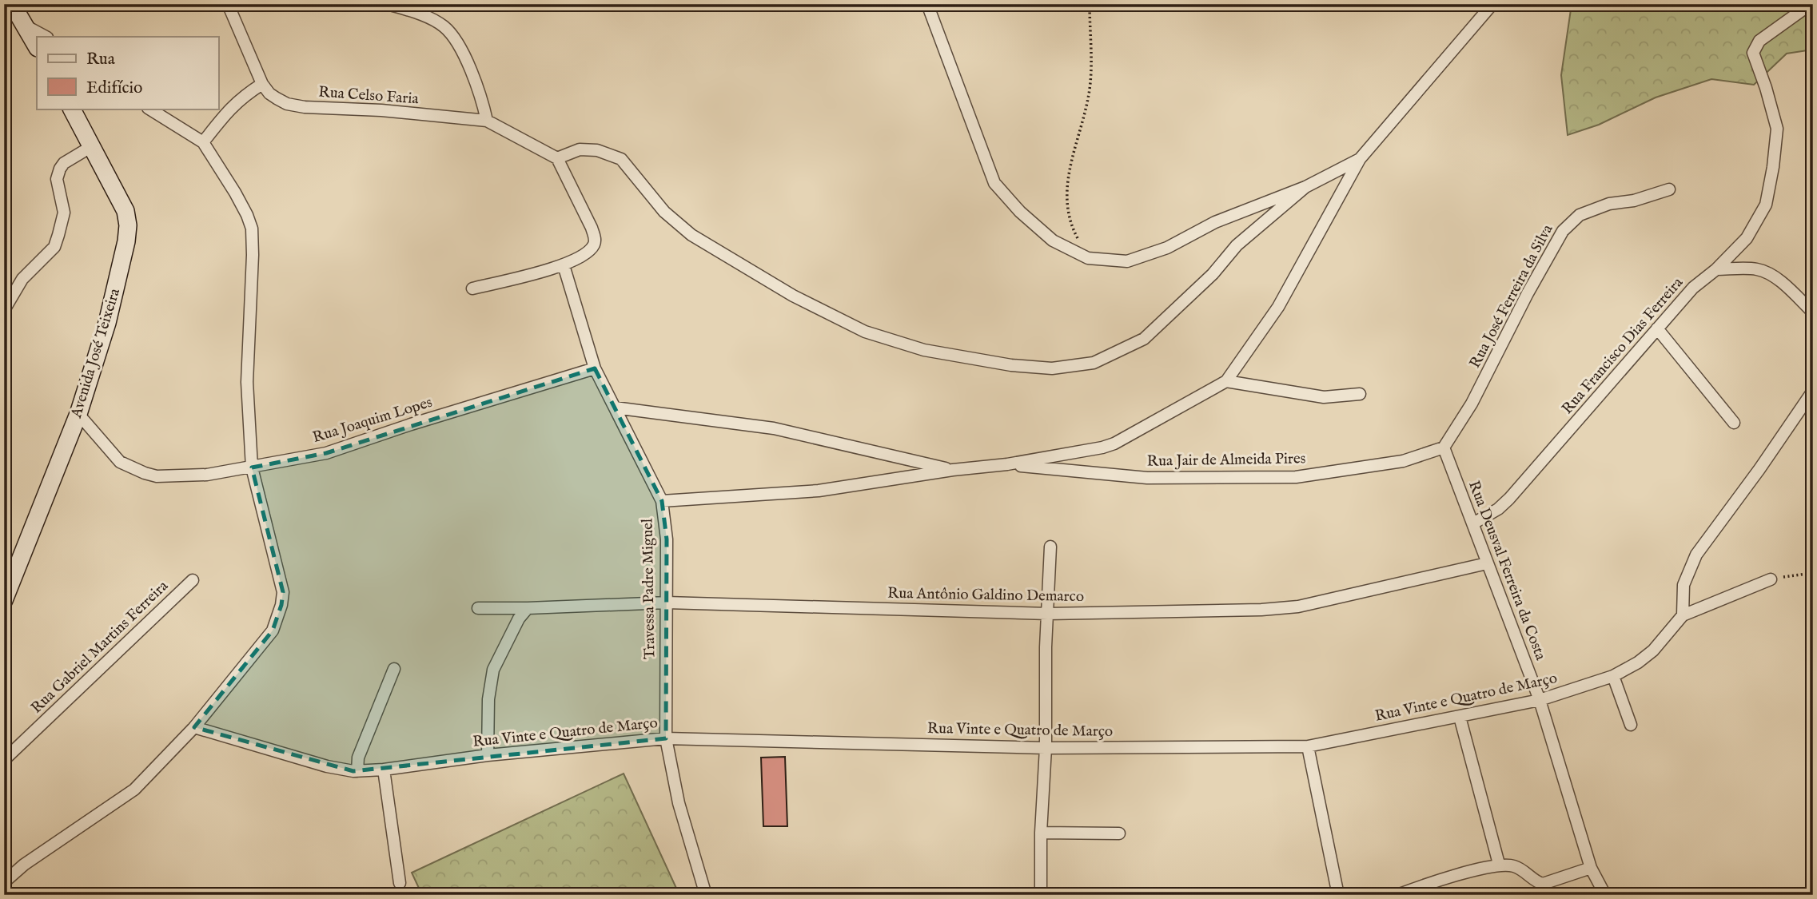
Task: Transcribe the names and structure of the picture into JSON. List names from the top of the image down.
{
  "streets": {
    "main road": ["Avenida José Teixeira"],
    "street": [
      "Rua Celso Faria",
      "Rua José Ferreira da Silva",
      "Rua Francisco Dias Ferreira",
      "Rua Joaquim Lopes",
      "Rua Jair de Almeida Pires",
      "Rua Deusval Ferreira da Costa",
      "Travessa Padre Miguel",
      "Rua Antônio Galdino Demarco",
      "Rua Gabriel Martins Ferreira",
      "Rua Vinte e Quatro de Março"
    ]
  },
  "crossings": [
    ["Rua José Ferreira da Silva", "Rua Jair de Almeida Pires"],
    ["Rua José Ferreira da Silva", "Rua Deusval Ferreira da Costa"],
    ["Rua Francisco Dias Ferreira", "Rua Deusval Ferreira da Costa"],
    ["Avenida José Teixeira", "Rua Joaquim Lopes"],
    ["Rua Joaquim Lopes", "Travessa Padre Miguel"],
    ["Rua Jair de Almeida Pires", "Rua Deusval Ferreira da Costa"],
    ["Rua Deusval Ferreira da Costa", "Rua Antônio Galdino Demarco"],
    ["Rua Deusval Ferreira da Costa", "Rua Vinte e Quatro de Março"],
    ["Travessa Padre Miguel", "Rua Antônio Galdino Demarco"],
    ["Travessa Padre Miguel", "Rua Vinte e Quatro de Março"]
  ],
  "legend": ["Rua", "Edifício"]
}
